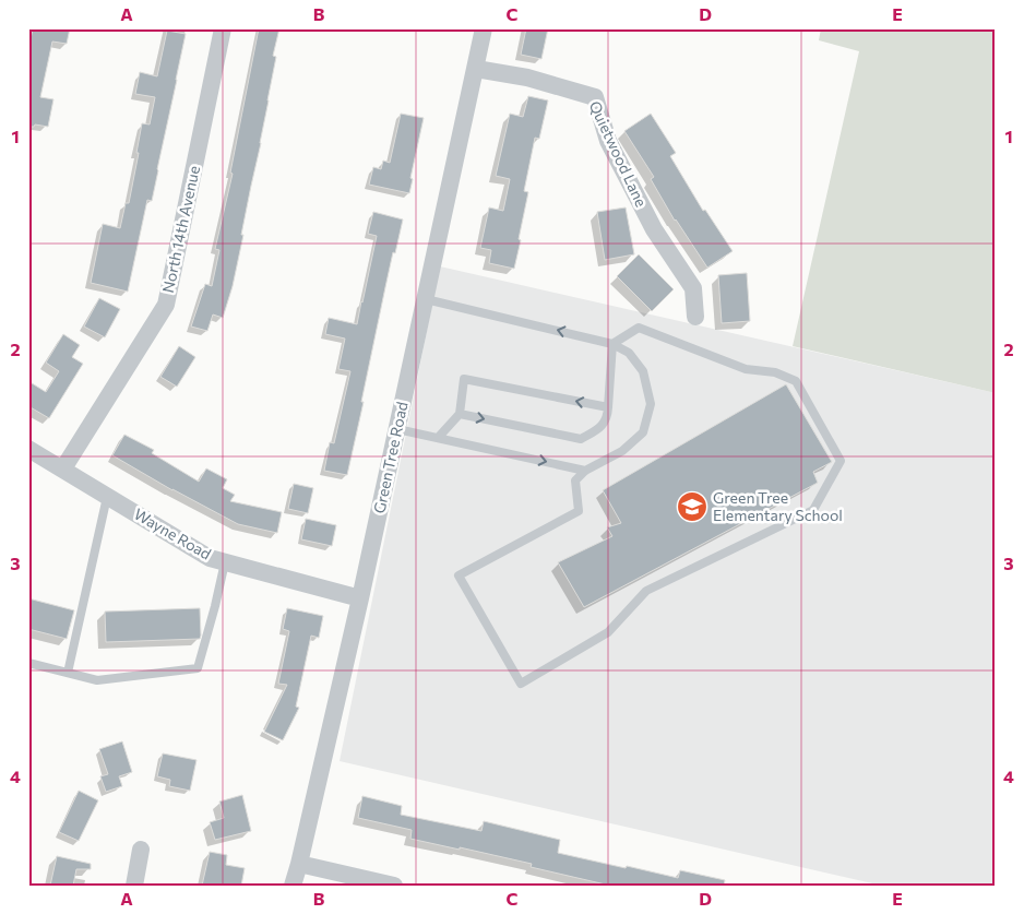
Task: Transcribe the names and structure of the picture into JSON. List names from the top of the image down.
{
  "streets": {
    "street": [
      "Quietwood Lane",
      "North 14th Avenue",
      "Green Tree Road",
      "Wayne Road"
    ]
  },
  "crossings": [
    ["Quietwood Lane", "Green Tree Road"],
    ["North 14th Avenue", "Wayne Road"],
    ["Green Tree Road", "Wayne Road"]
  ],
  "places": {
    "school or university": ["Green Tree Elementary School"]
  },
  "grid": {
    "columns": [
      "A",
      "B",
      "C",
      "D",
      "E"
    ],
    "rows": [
      "1",
      "2",
      "3",
      "4"
    ]
  }
}
